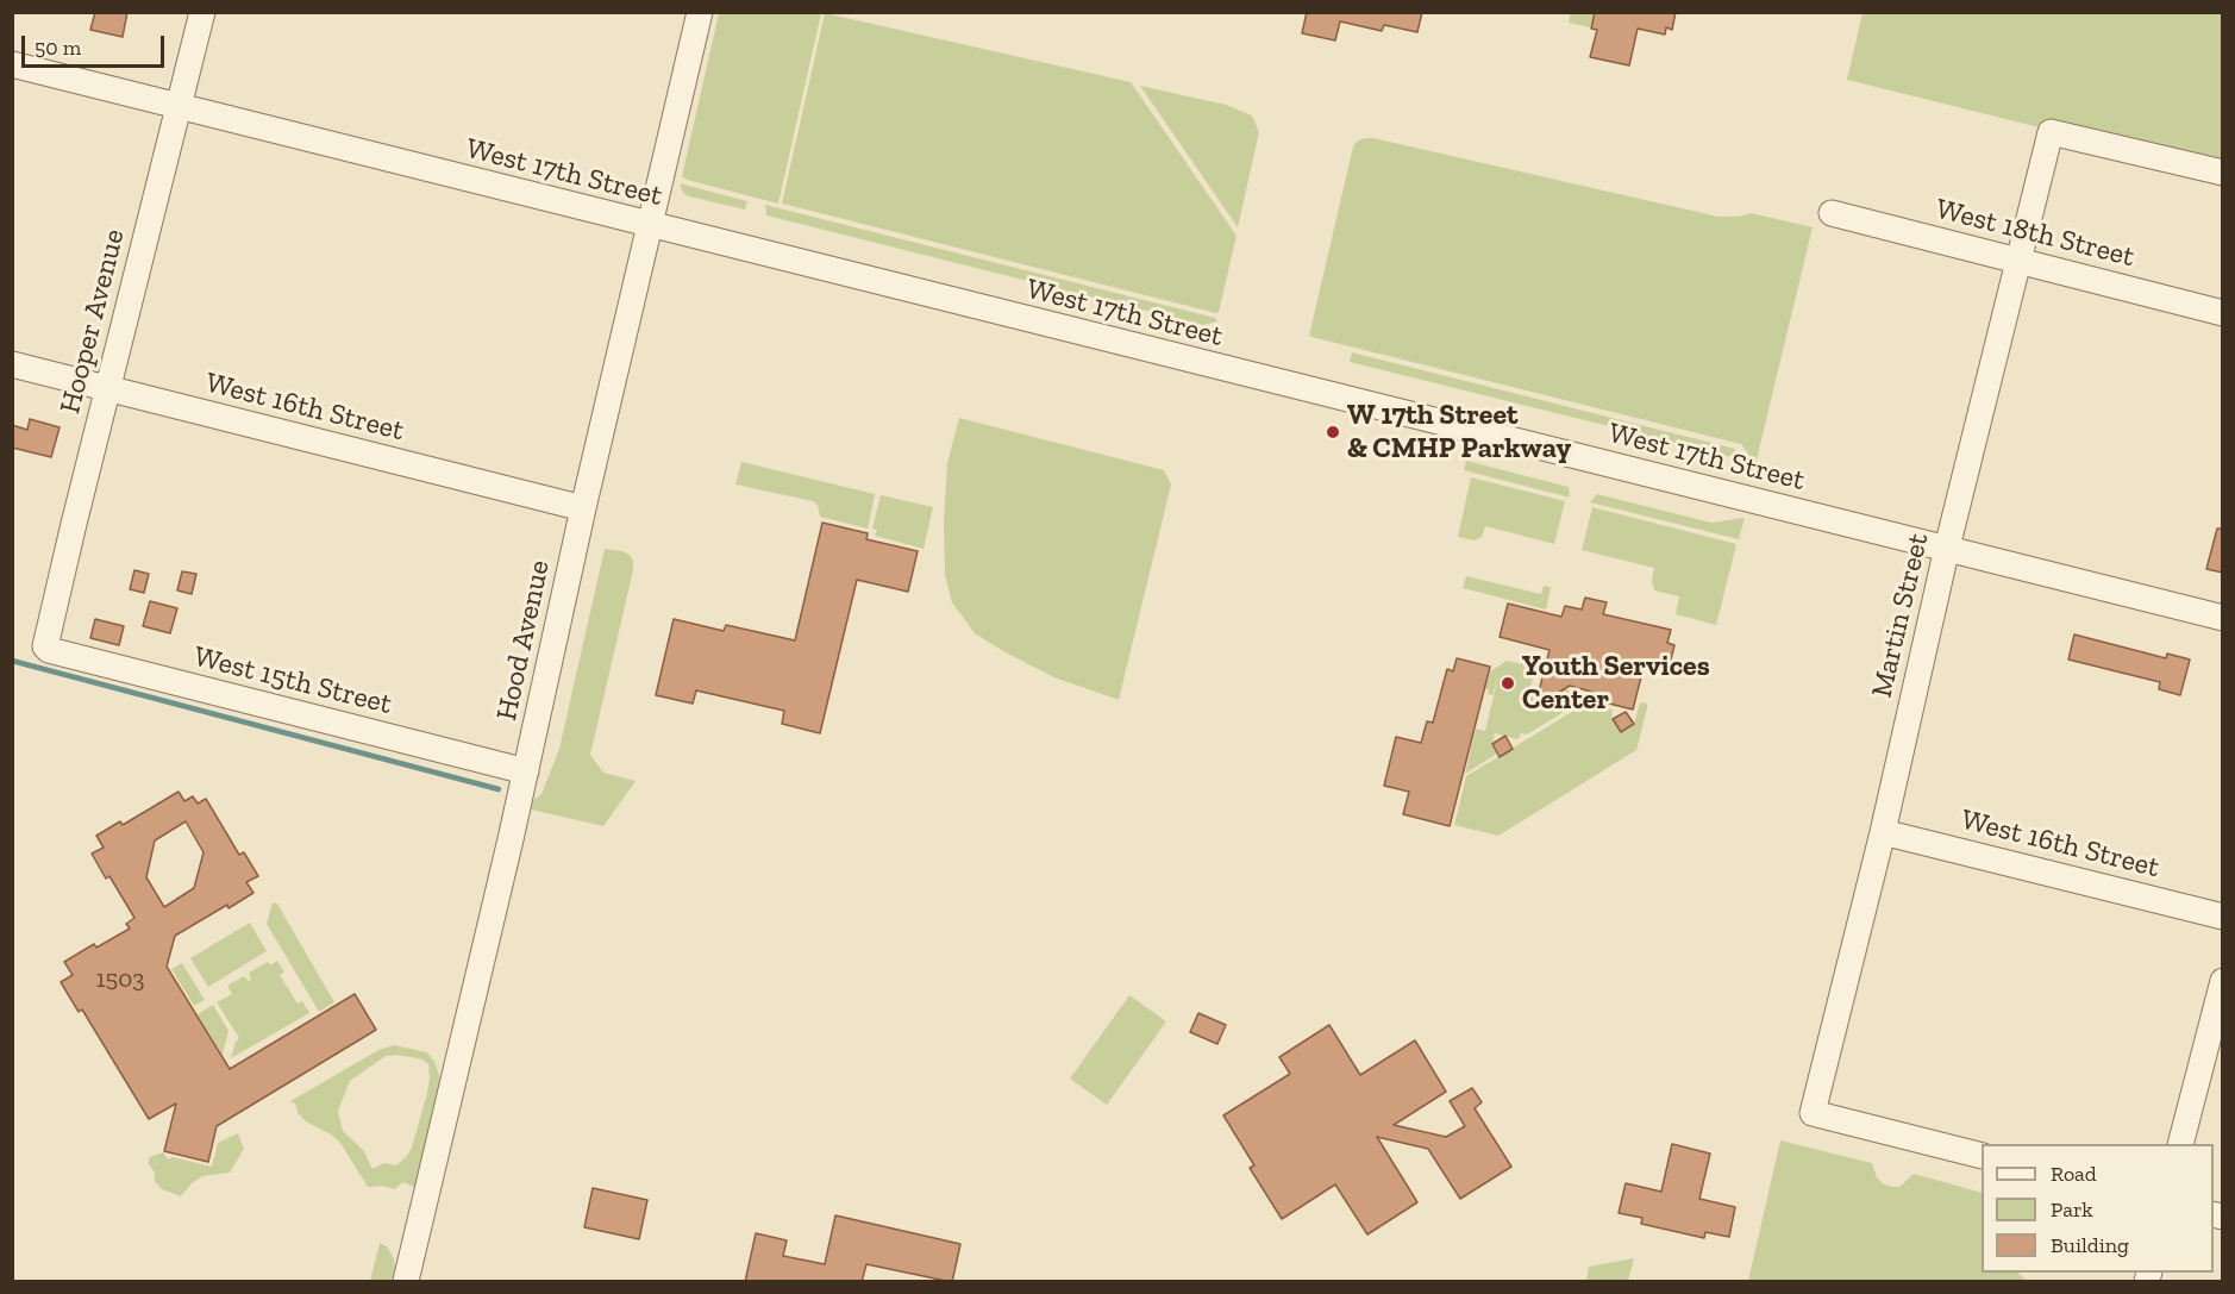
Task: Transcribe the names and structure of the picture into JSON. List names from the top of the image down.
{
  "streets": {
    "street": [
      "West 17th Street",
      "West 18th Street",
      "Hooper Avenue",
      "West 16th Street",
      "Martin Street",
      "Hood Avenue",
      "West 15th Street"
    ]
  },
  "crossings": [
    ["West 17th Street", "Hooper Avenue"],
    ["West 17th Street", "Martin Street"],
    ["West 17th Street", "Hood Avenue"],
    ["West 18th Street", "Martin Street"],
    ["Hooper Avenue", "West 16th Street"],
    ["Hooper Avenue", "West 15th Street"],
    ["West 16th Street", "Martin Street"],
    ["West 16th Street", "Hood Avenue"],
    ["Hood Avenue", "West 15th Street"]
  ],
  "places": ["W 17th Street & CMHP Parkway", "Youth Services Center"],
  "house_numbers": ["1503"],
  "legend": ["Road", "Park", "Building"],
  "scale_bar": "50 m"
}
